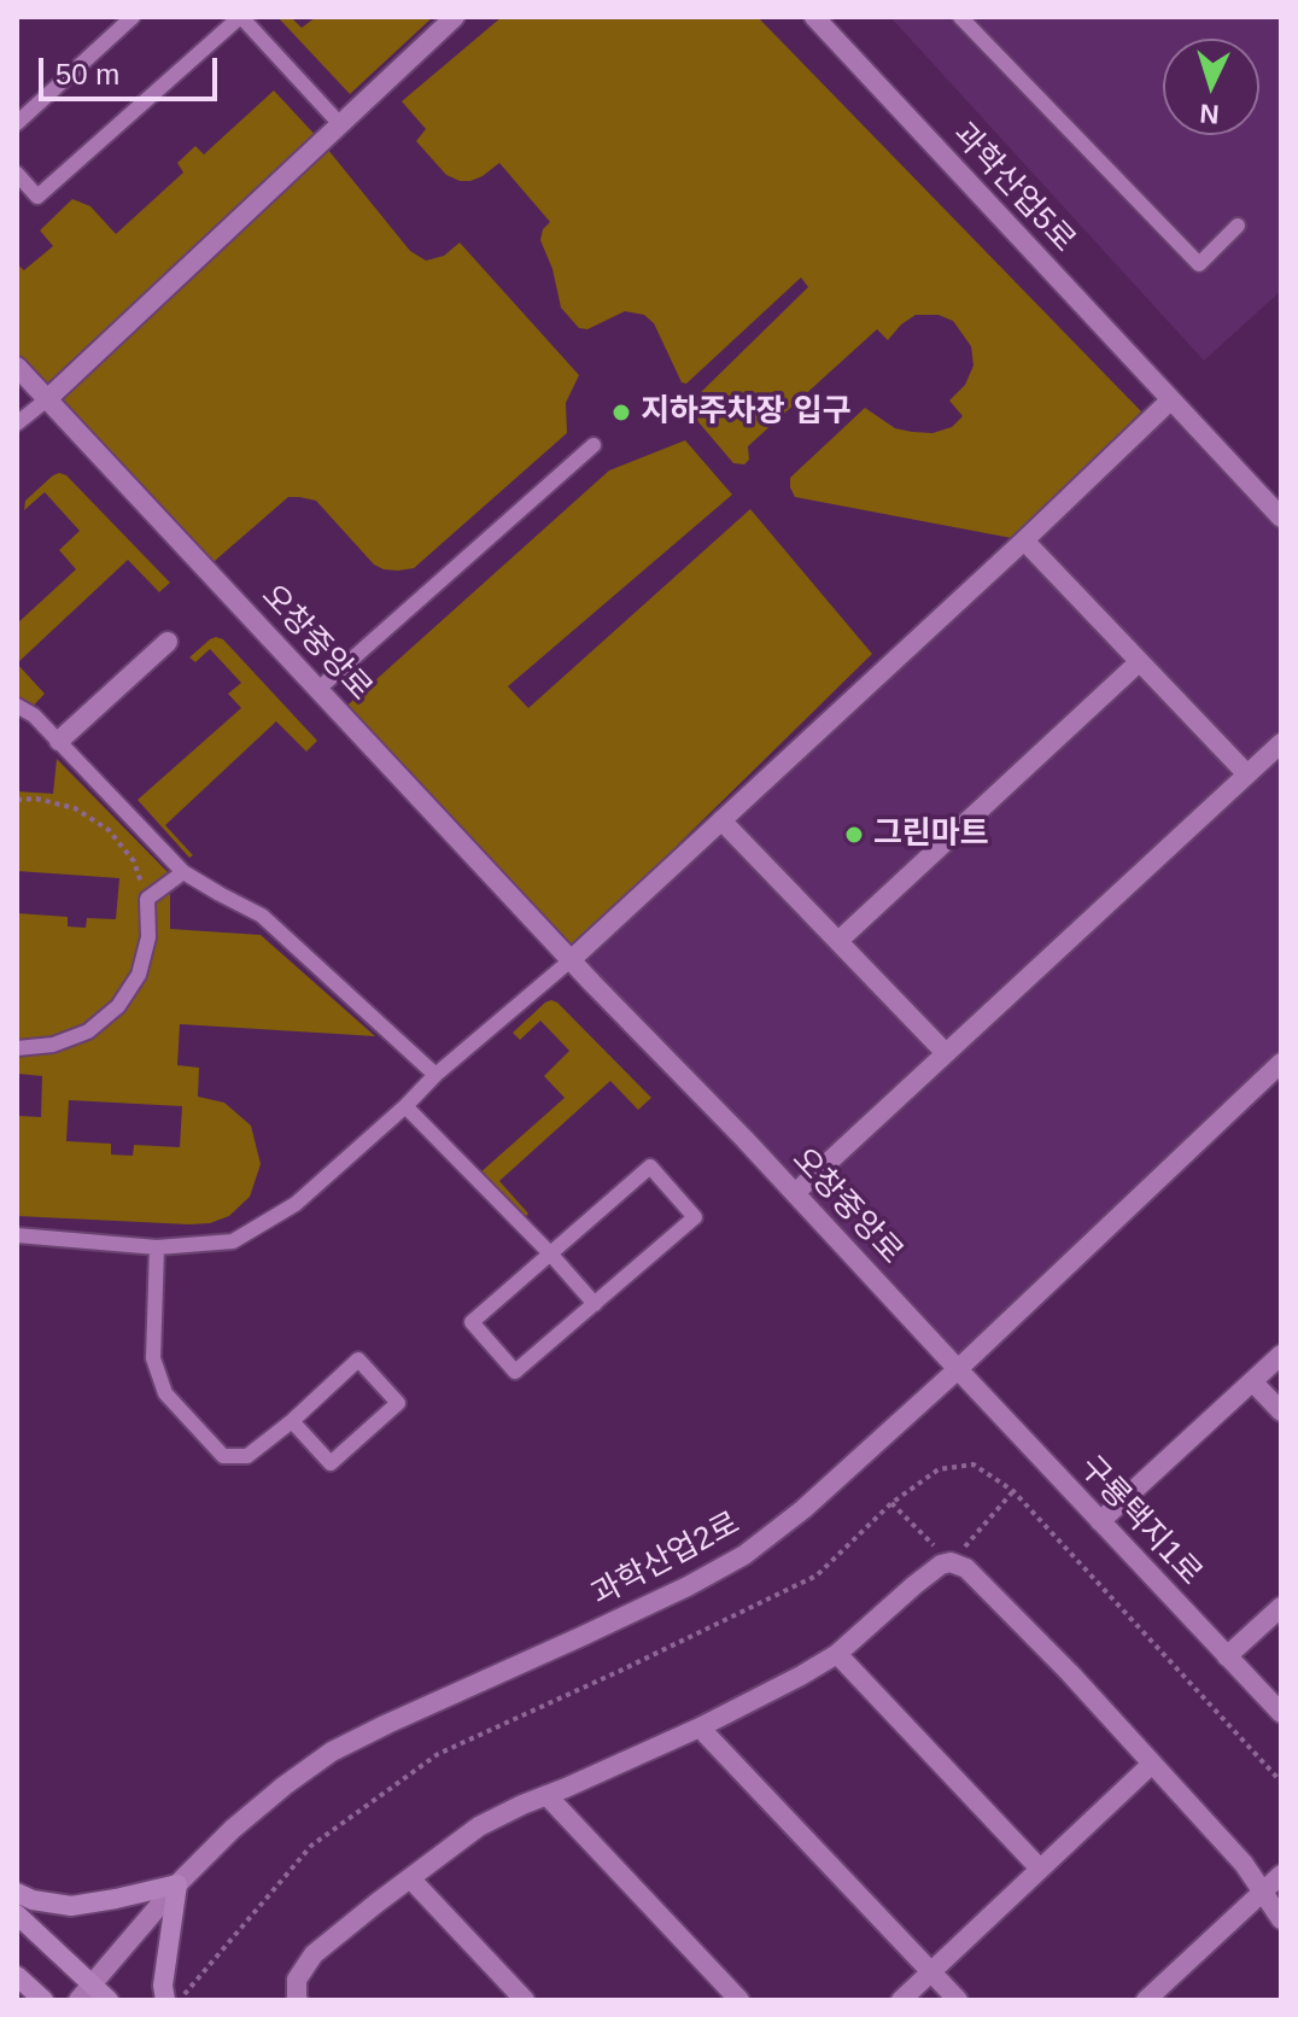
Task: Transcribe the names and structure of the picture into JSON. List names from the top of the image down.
{
  "streets": {
    "street": [
      "과학산업5로",
      "오창중앙로",
      "구룡택지1로",
      "과학산업2로"
    ]
  },
  "crossings": [
    ["오창중앙로", "구룡택지1로"],
    ["오창중앙로", "과학산업2로"],
    ["구룡택지1로", "과학산업2로"]
  ],
  "places": ["지하주차장 입구", "그린마트"],
  "scale_bar": "50 m",
  "north": "bottom"
}
